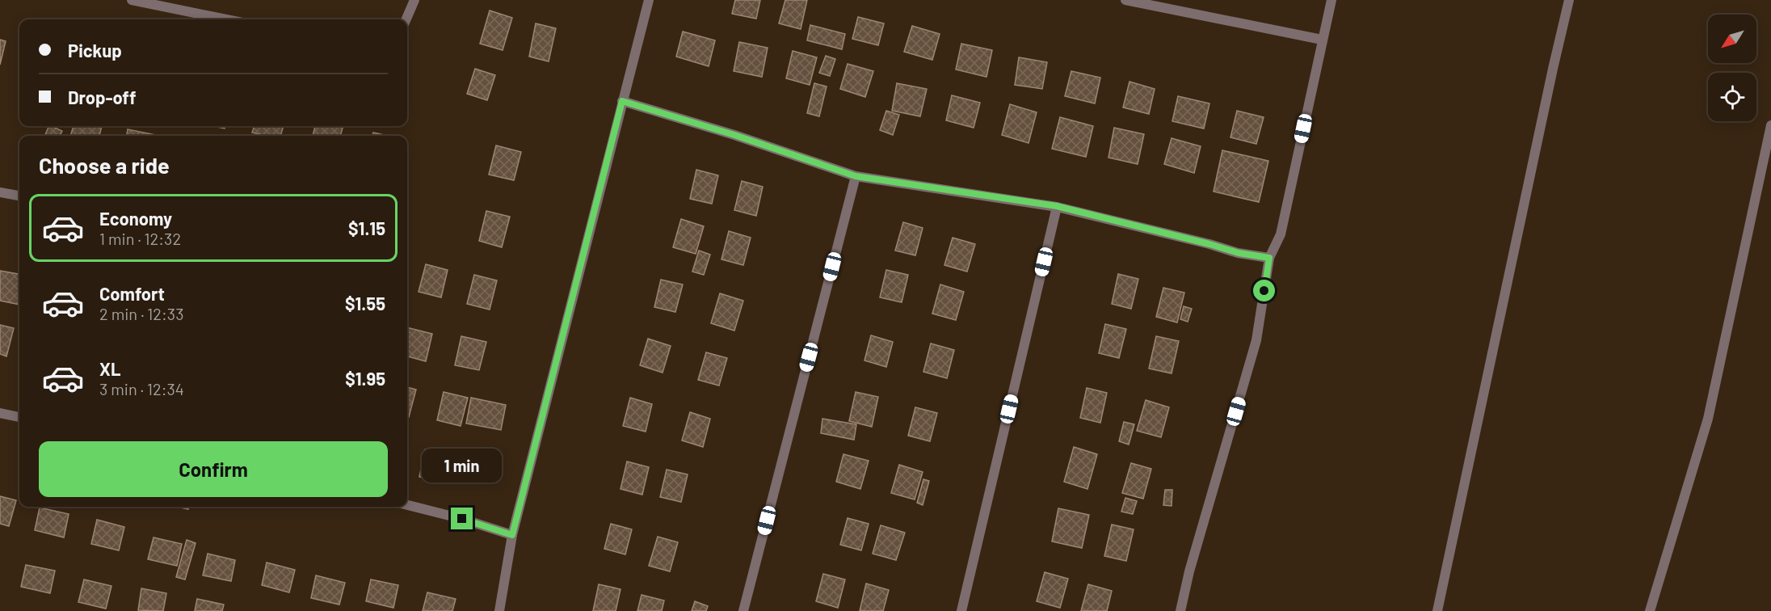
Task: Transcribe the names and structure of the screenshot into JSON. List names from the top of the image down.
{
  "north": "bottom left",
  "page": {
    "banner": ["Pickup", "Drop-off"],
    "heading": "Choose a ride",
    "list": [
      {
        "name": "Economy",
        "note": "1 min · 12:32",
        "value": "$1.15"
      },
      {
        "name": "Comfort",
        "note": "2 min · 12:33",
        "value": "$1.55"
      },
      {
        "name": "XL",
        "note": "3 min · 12:34",
        "value": "$1.95"
      }
    ],
    "buttons": "Confirm",
    "bubble": "1 min"
  }
}
